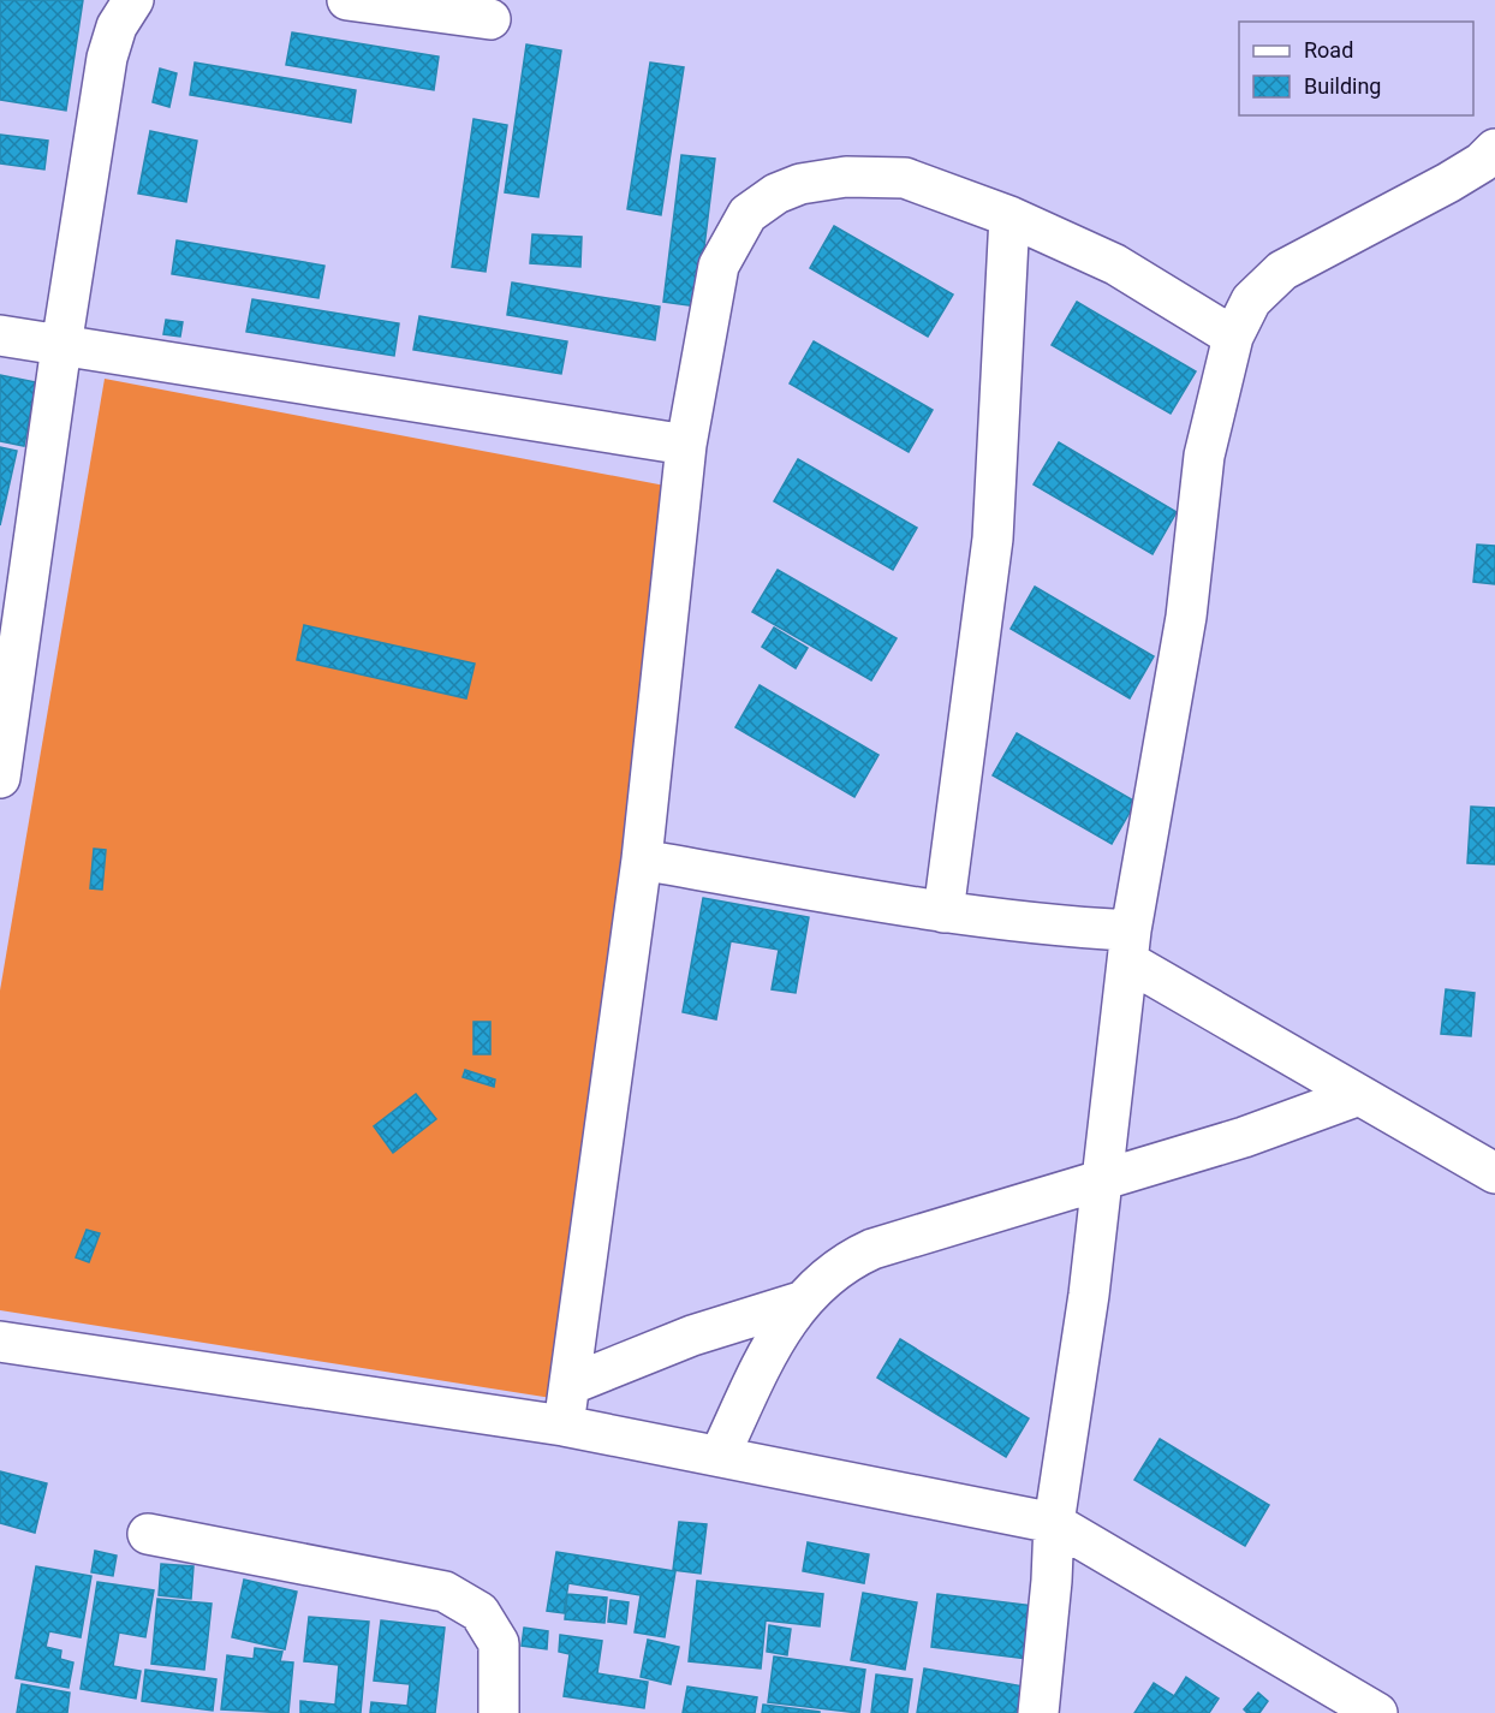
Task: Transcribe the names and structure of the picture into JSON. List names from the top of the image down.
{
  "legend": ["Road", "Building"]
}
